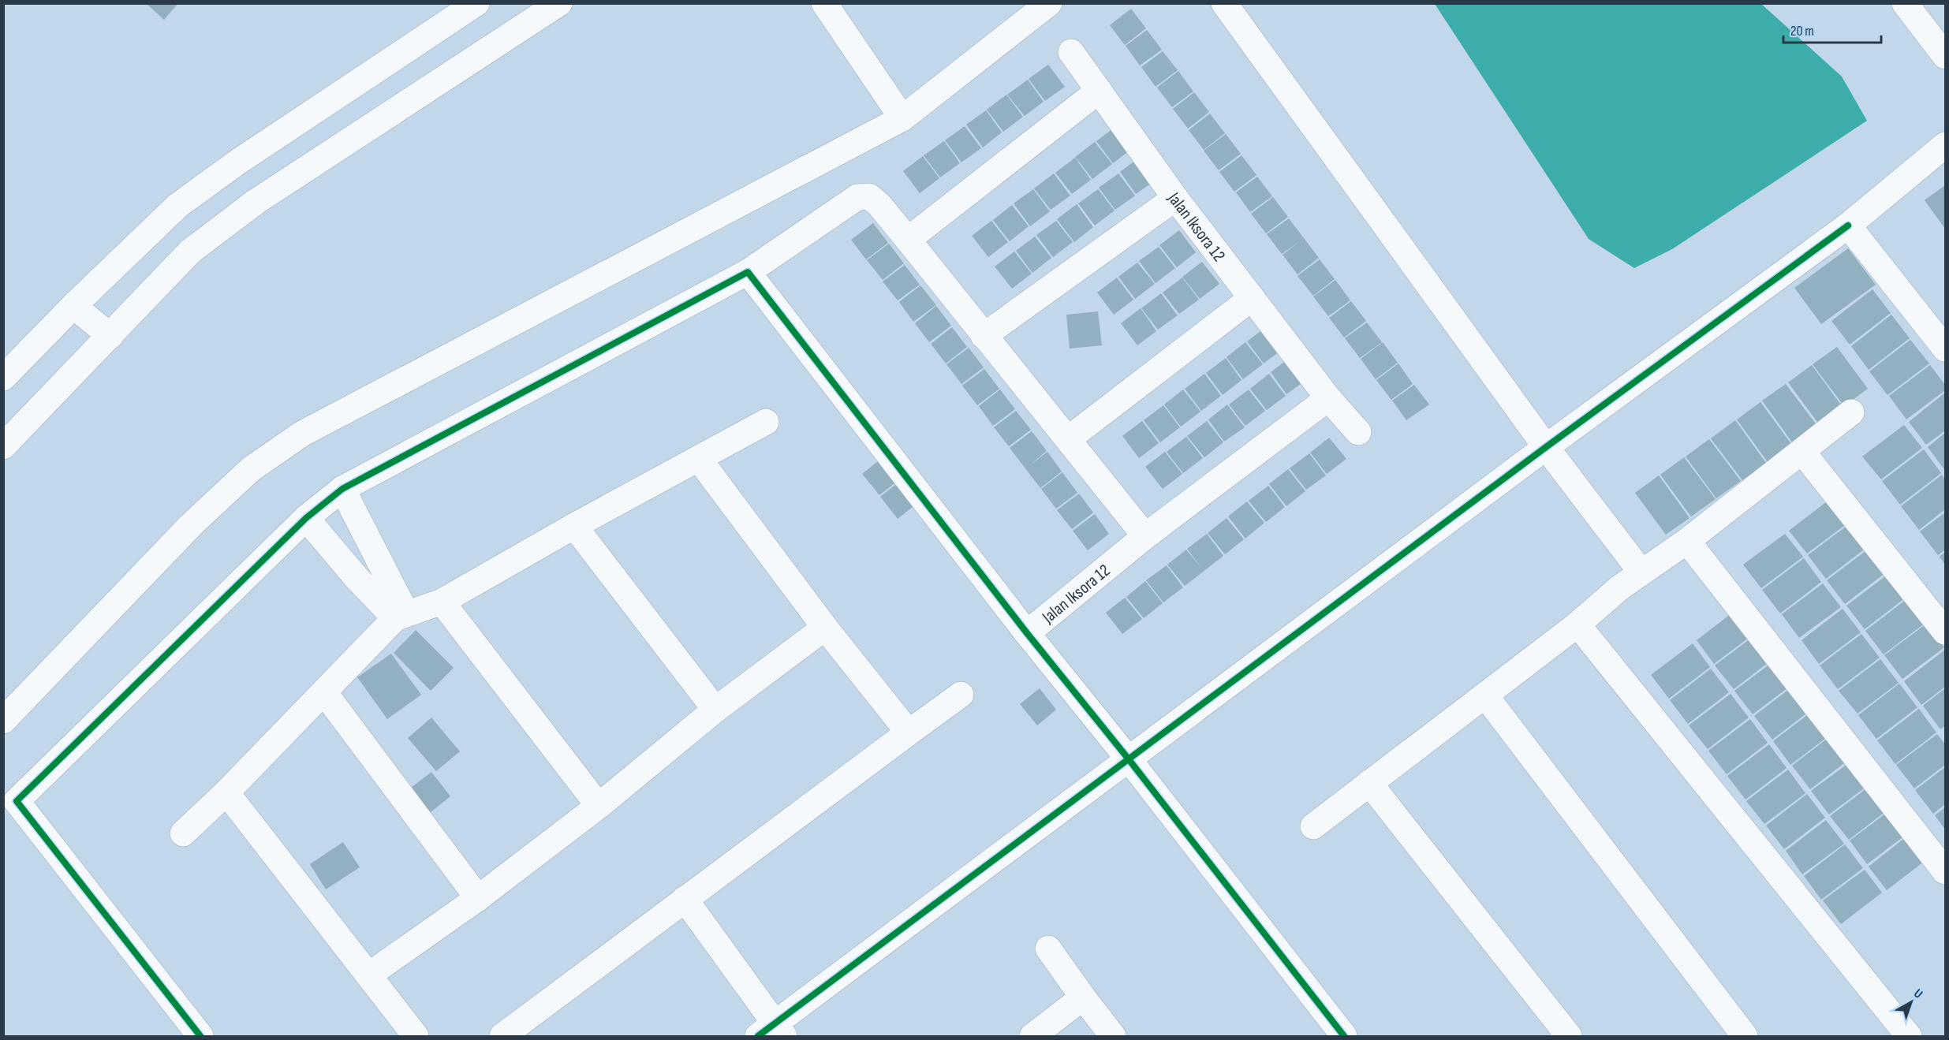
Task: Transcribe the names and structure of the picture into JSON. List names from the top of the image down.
{
  "streets": {
    "street": ["Jalan Iksora 12"]
  },
  "scale_bar": "20 m",
  "north": "top right"
}
